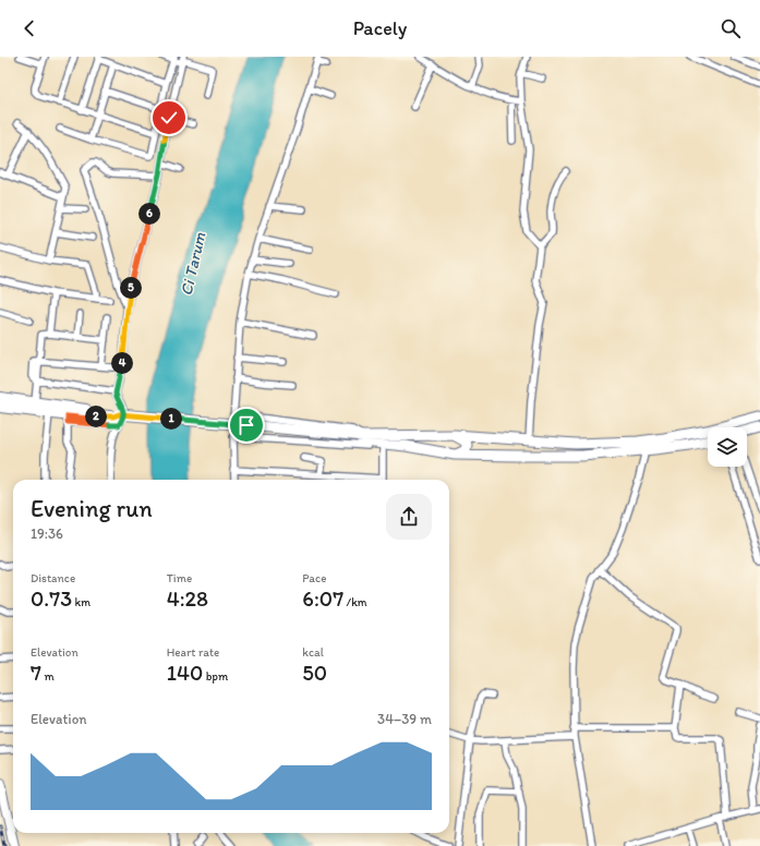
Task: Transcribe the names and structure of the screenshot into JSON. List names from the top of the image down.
{
  "water": ["Ci Tarum"],
  "page": {
    "header": "Pacely",
    "pins": [
      "6",
      "5",
      "4",
      "2",
      "1"
    ],
    "heading": ["Evening run", "19:36"],
    "stats": [
      ["Distance", "0.73 km"],
      ["Time", "4:28"],
      ["Pace", "6:07 /km"],
      ["Elevation", "7 m"],
      ["Heart rate", "140 bpm"],
      ["kcal", "50"]
    ],
    "chart": ["Elevation", "34–39 m"]
  }
}
